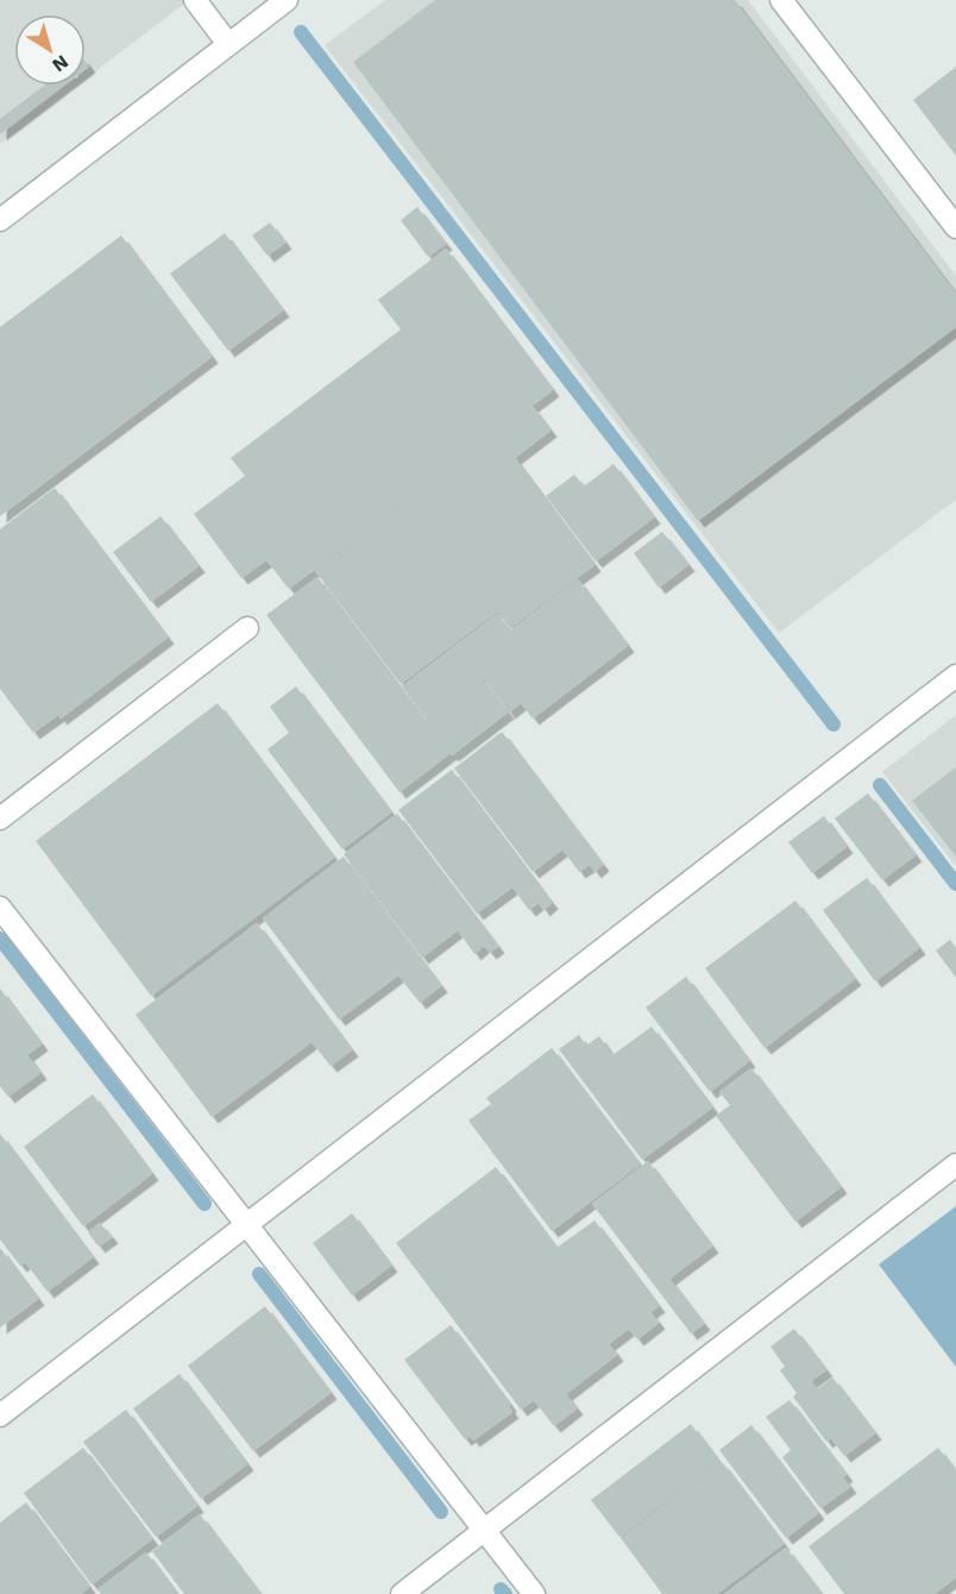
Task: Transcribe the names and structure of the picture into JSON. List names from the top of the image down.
{
  "north": "bottom right"
}
